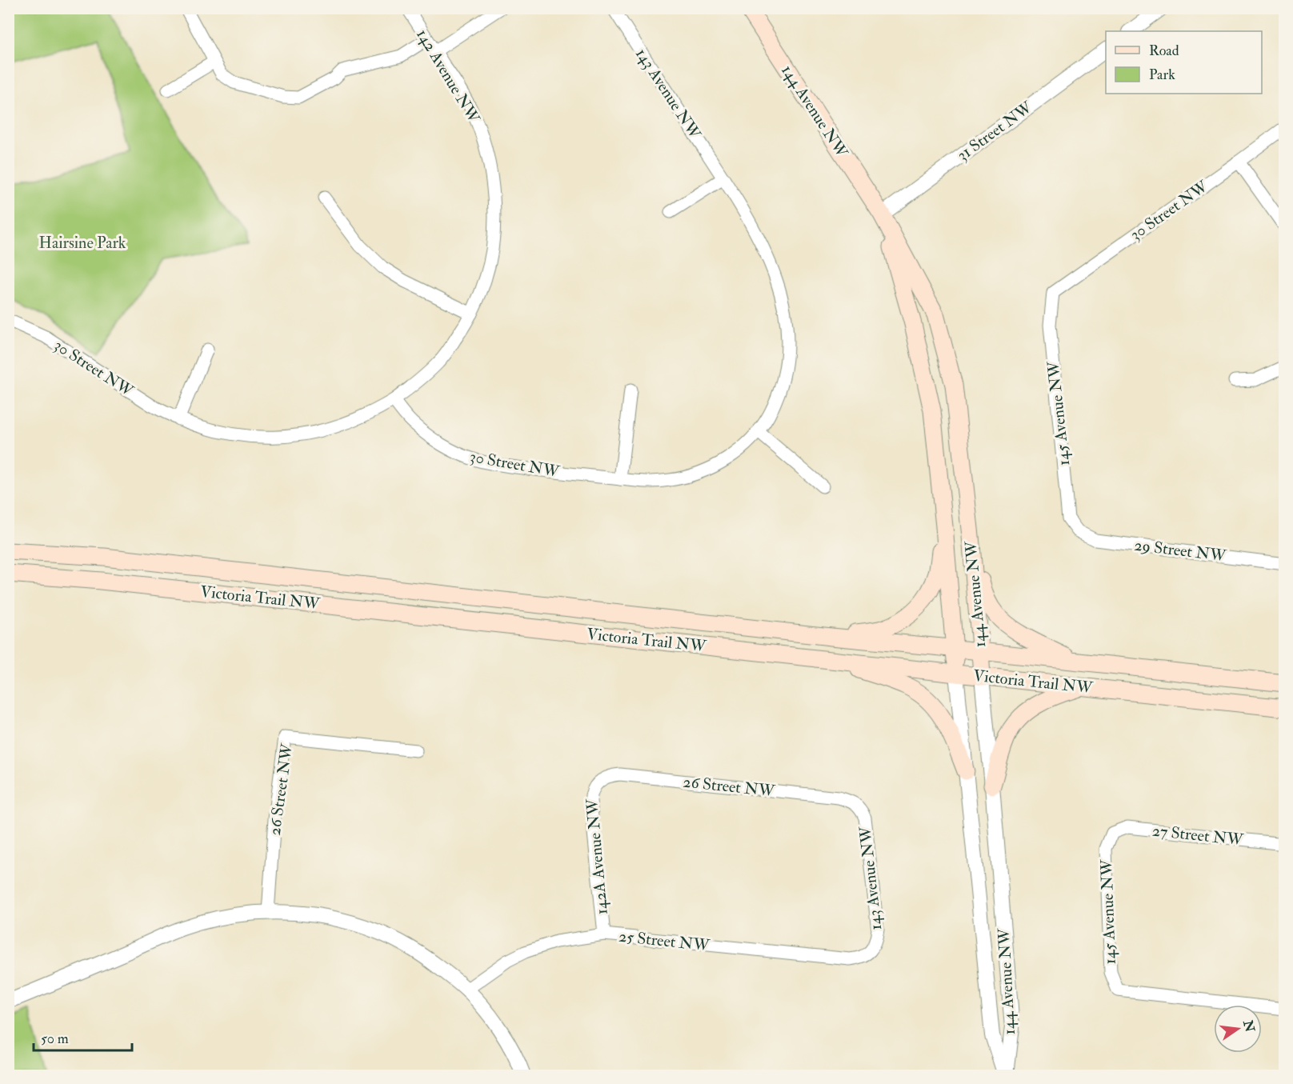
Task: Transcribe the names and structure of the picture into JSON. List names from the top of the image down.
{
  "streets": {
    "main road": ["144 Avenue NW", "Victoria Trail NW"],
    "street": [
      "142 Avenue NW",
      "143 Avenue NW",
      "31 Street NW",
      "30 Street NW",
      "145 Avenue NW",
      "29 Street NW",
      "26 Street NW",
      "27 Street NW",
      "142A Avenue NW",
      "25 Street NW"
    ]
  },
  "crossings": [
    ["142 Avenue NW", "30 Street NW"],
    ["143 Avenue NW", "30 Street NW"],
    ["143 Avenue NW", "26 Street NW"],
    ["143 Avenue NW", "25 Street NW"],
    ["144 Avenue NW", "31 Street NW"],
    ["144 Avenue NW", "Victoria Trail NW"],
    ["30 Street NW", "145 Avenue NW"],
    ["145 Avenue NW", "29 Street NW"],
    ["145 Avenue NW", "27 Street NW"],
    ["26 Street NW", "142A Avenue NW"],
    ["142A Avenue NW", "25 Street NW"]
  ],
  "parks": ["Hairsine Park"],
  "legend": ["Road", "Park"],
  "scale_bar": "50 m",
  "north": "right"
}
